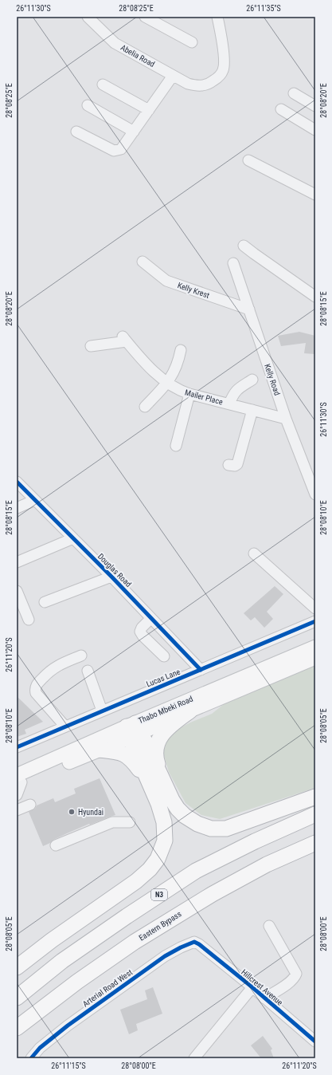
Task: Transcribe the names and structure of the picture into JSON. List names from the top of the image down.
{
  "streets": {
    "highway": ["N3", "Eastern Bypass"],
    "main road": ["Thabo Mbeki Road"],
    "street": [
      "Abelia Road",
      "Kelly Krest",
      "Kelly Road",
      "Mailer Place",
      "Douglas Road",
      "Lucas Lane",
      "Hillcrest Avenue",
      "Arterial Road West"
    ]
  },
  "crossings": [
    ["Kelly Krest", "Kelly Road"],
    ["Kelly Road", "Mailer Place"],
    ["Douglas Road", "Lucas Lane"],
    ["Hillcrest Avenue", "Arterial Road West"]
  ],
  "places": ["Hyundai"],
  "coordinates": [
    "26°11'30\"S",
    "28°08'25\"E",
    "26°11'35\"S",
    "28°08'20\"E",
    "28°08'15\"E",
    "28°08'10\"E",
    "26°11'20\"S",
    "28°08'05\"E",
    "28°08'00\"E",
    "26°11'15\"S"
  ]
}
